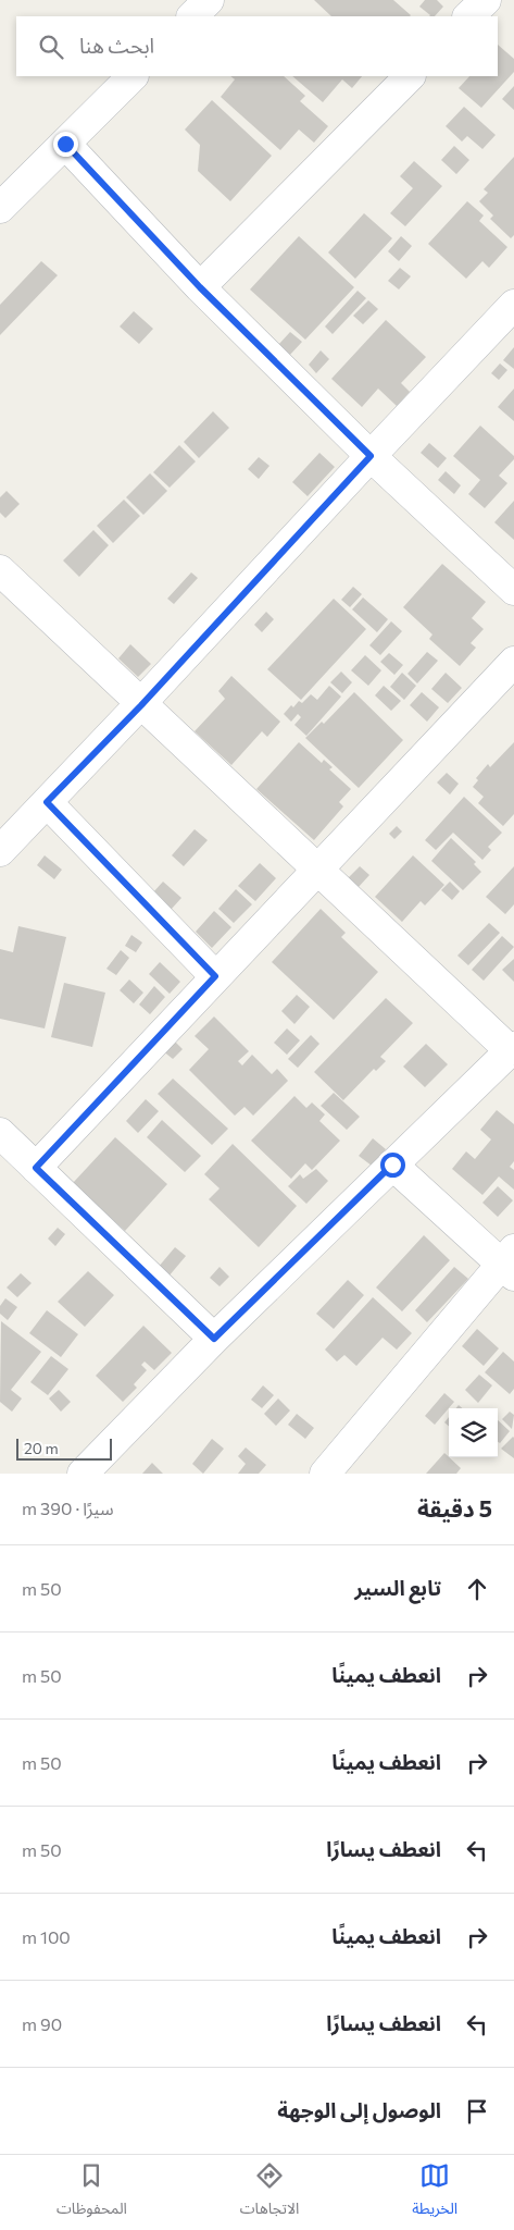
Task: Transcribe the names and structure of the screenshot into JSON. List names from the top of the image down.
{
  "scale_bar": "20 m",
  "page": {
    "search": "ابحث هنا",
    "scale": "20 m",
    "heading": ["5 دقيقة", "سيرًا · 390 m"],
    "list": [
      ["تابع السير", "50 m"],
      ["انعطف يمينًا", "50 m"],
      ["انعطف يمينًا", "50 m"],
      ["انعطف يسارًا", "50 m"],
      ["انعطف يمينًا", "100 m"],
      ["انعطف يسارًا", "90 m"],
      "الوصول إلى الوجهة"
    ],
    "nav": ["الخريطة", "الاتجاهات", "المحفوظات"]
  }
}
